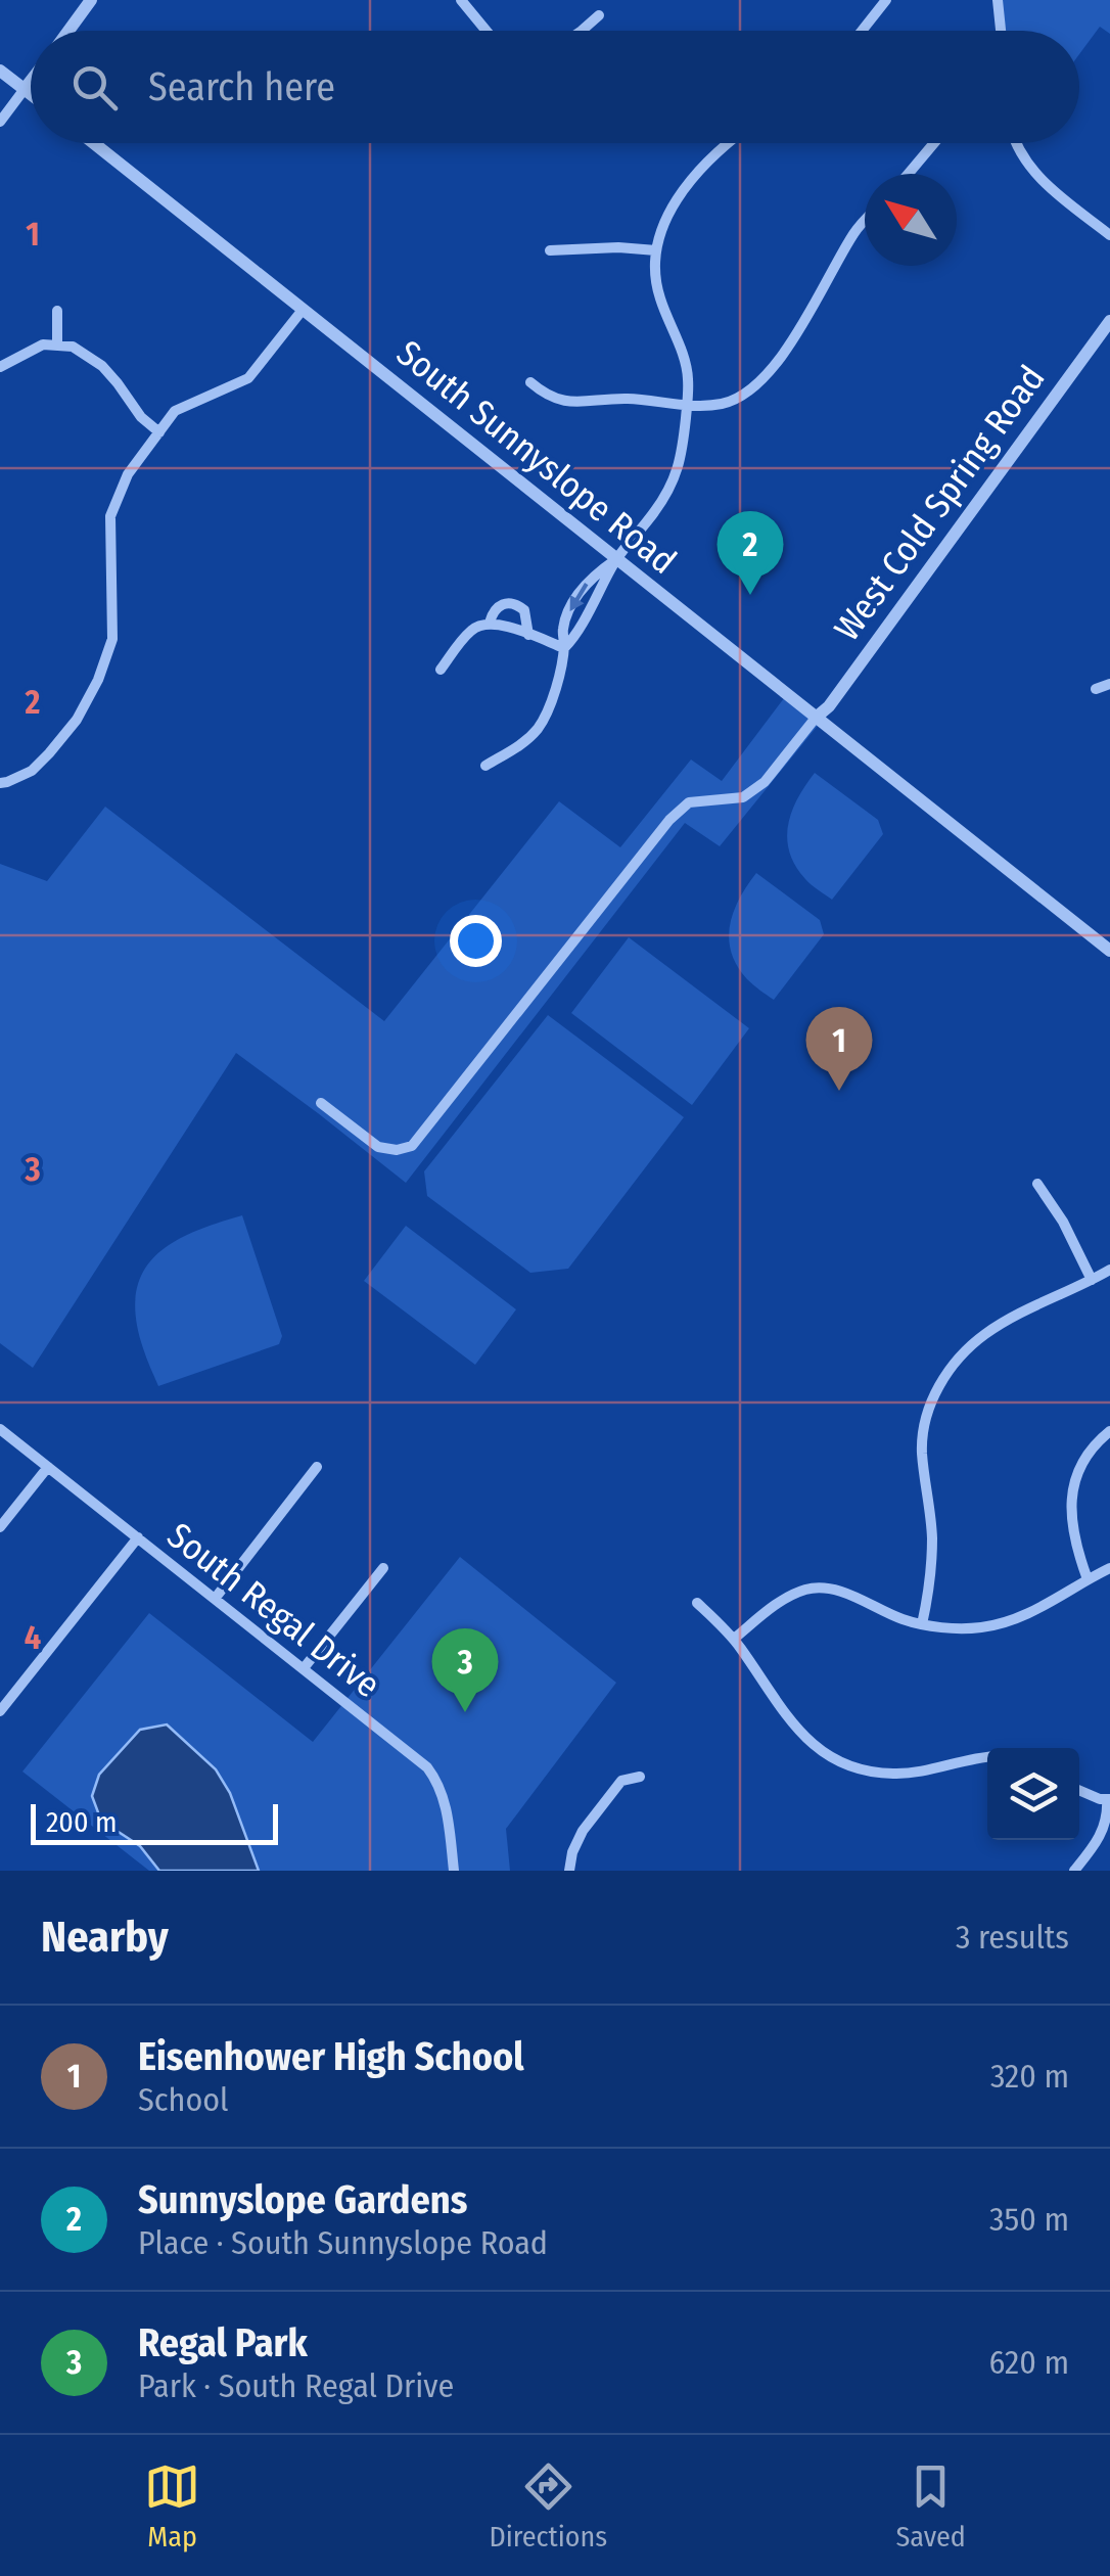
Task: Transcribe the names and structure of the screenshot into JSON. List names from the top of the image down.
{
  "streets": {
    "street": ["South Sunnyslope Road", "West Cold Spring Road", "South Regal Drive"]
  },
  "crossings": [
    ["South Sunnyslope Road", "West Cold Spring Road"]
  ],
  "scale_bar": "200 m",
  "north": "top left",
  "page": {
    "search": "Search here",
    "pins": ["2", "1", "3"],
    "scale": "200 m",
    "heading": ["Nearby", "3 results"],
    "list": [
      {
        "mark": "1",
        "name": "Eisenhower High School",
        "note": "School",
        "value": "320 m"
      },
      {
        "mark": "2",
        "name": "Sunnyslope Gardens",
        "note": "Place · South Sunnyslope Road",
        "value": "350 m"
      },
      {
        "mark": "3",
        "name": "Regal Park",
        "note": "Park · South Regal Drive",
        "value": "620 m"
      }
    ],
    "nav": ["Map", "Directions", "Saved"]
  },
  "grid": {
    "rows": [
      "1",
      "2",
      "3",
      "4"
    ]
  }
}
